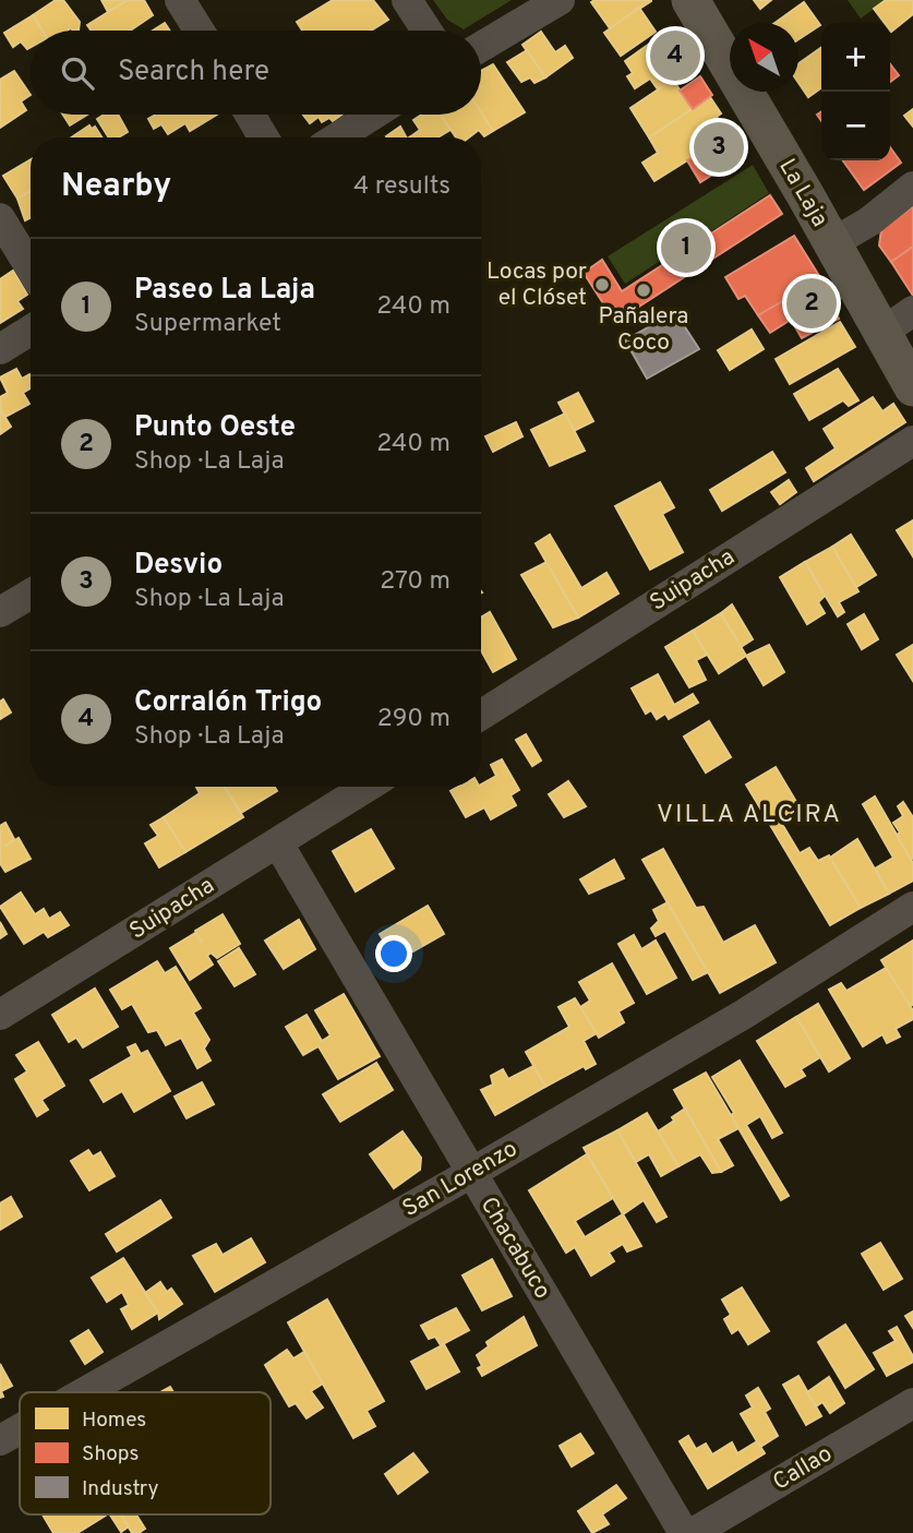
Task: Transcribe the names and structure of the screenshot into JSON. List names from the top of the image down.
{
  "streets": {
    "main road": ["La Laja"],
    "street": [
      "Suipacha",
      "San Lorenzo",
      "Chacabuco",
      "Callao"
    ]
  },
  "crossings": [
    ["Suipacha", "Chacabuco"],
    ["San Lorenzo", "Chacabuco"]
  ],
  "districts": ["VILLA ALCIRA"],
  "places": ["Locas por el Clóset", "Pañalera Coco"],
  "legend": ["Homes", "Shops", "Industry"],
  "north": "top left",
  "page": {
    "map_buttons": ["+", "−"],
    "pins": [
      "4",
      "3",
      "1",
      "2"
    ],
    "search": "Search here",
    "heading": ["Nearby", "4 results"],
    "list": [
      {
        "mark": "1",
        "name": "Paseo La Laja",
        "note": "Supermarket",
        "value": "240 m"
      },
      {
        "mark": "2",
        "name": "Punto Oeste",
        "note": "Shop · La Laja",
        "value": "240 m"
      },
      {
        "mark": "3",
        "name": "Desvio",
        "note": "Shop · La Laja",
        "value": "270 m"
      },
      {
        "mark": "4",
        "name": "Corralón Trigo",
        "note": "Shop · La Laja",
        "value": "290 m"
      }
    ]
  }
}
